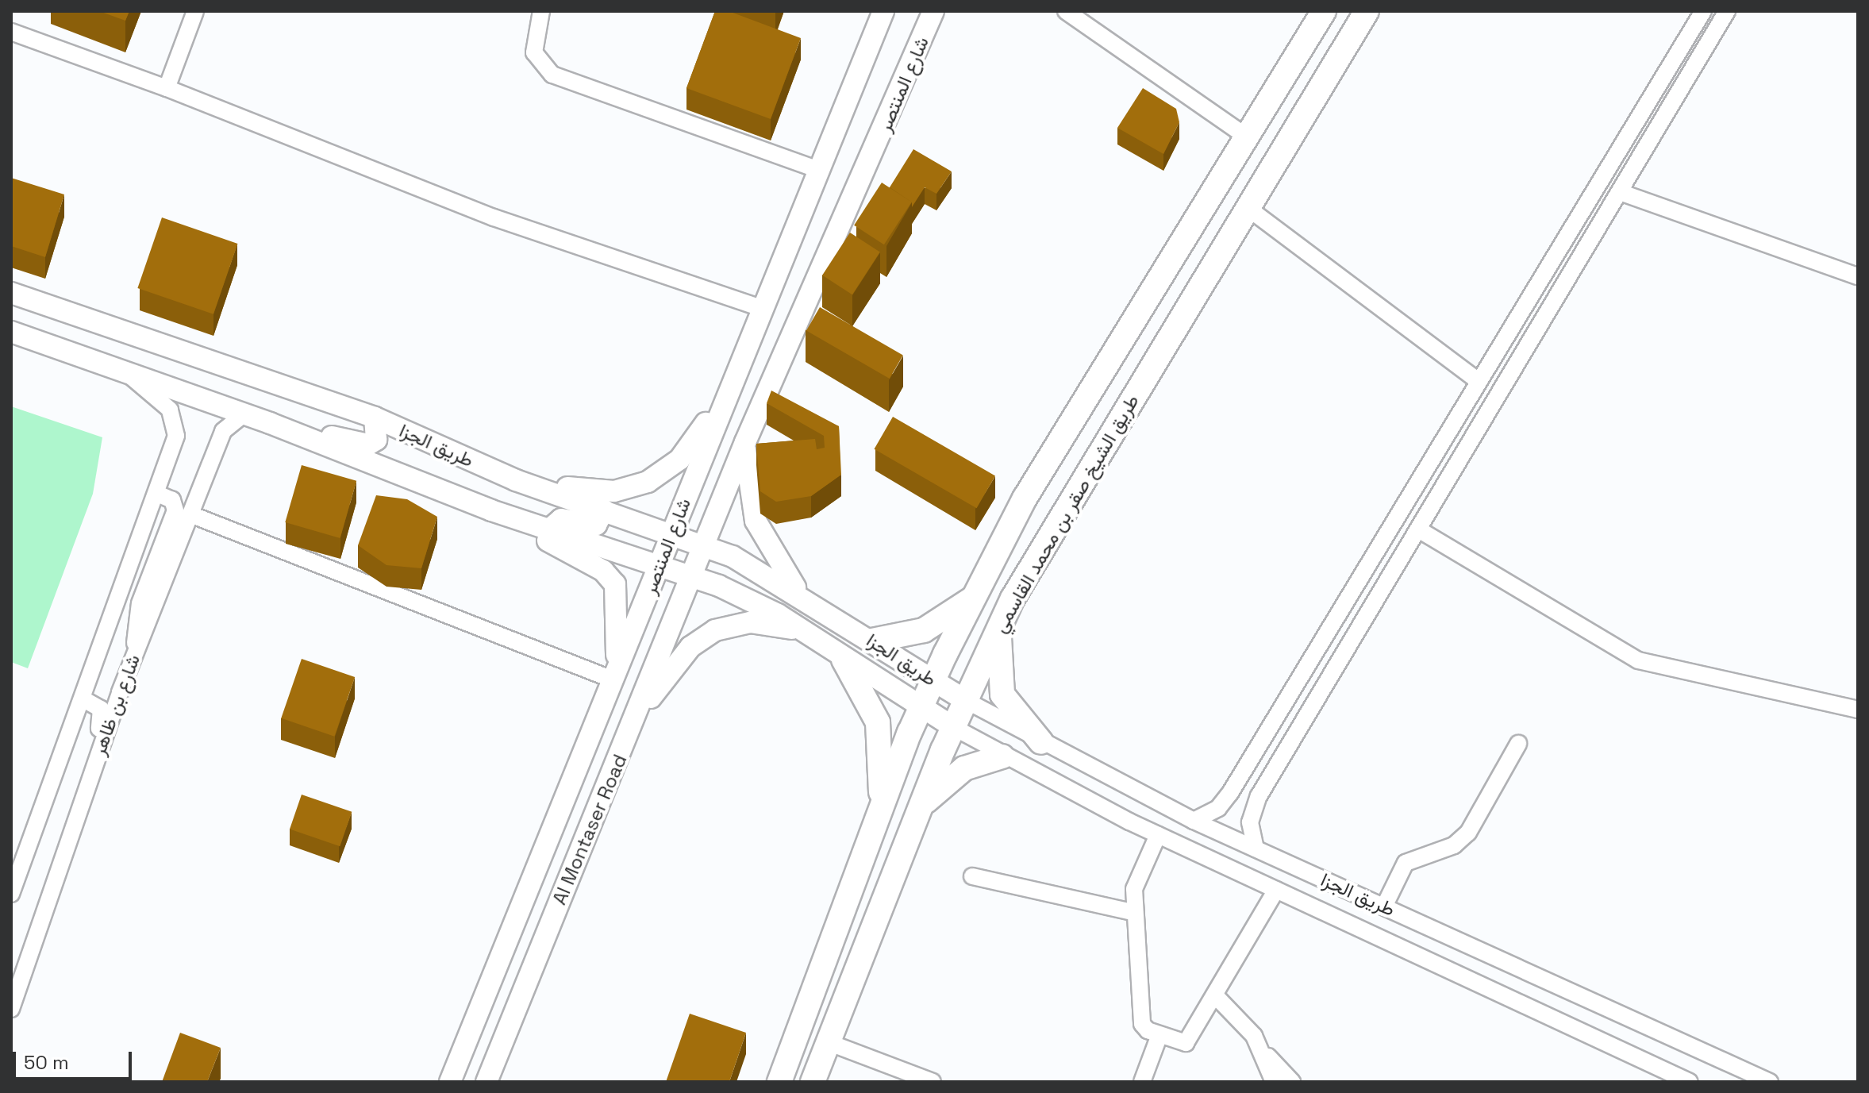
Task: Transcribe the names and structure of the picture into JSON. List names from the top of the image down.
{
  "streets": {
    "highway": ["طريق الشيخ صقر بن محمد القاسمي"],
    "main road": ["شارع المنتصر", "طريق الجزا", "Al Montaser Road"],
    "street": ["شارع بن ظاهر"]
  },
  "crossings": [
    ["شارع المنتصر", "طريق الجزا"],
    ["شارع المنتصر", "Al Montaser Road"],
    ["طريق الجزا", "طريق الشيخ صقر بن محمد القاسمي"],
    ["طريق الجزا", "شارع بن ظاهر"],
    ["طريق الجزا", "Al Montaser Road"]
  ],
  "scale_bar": "50 m"
}
